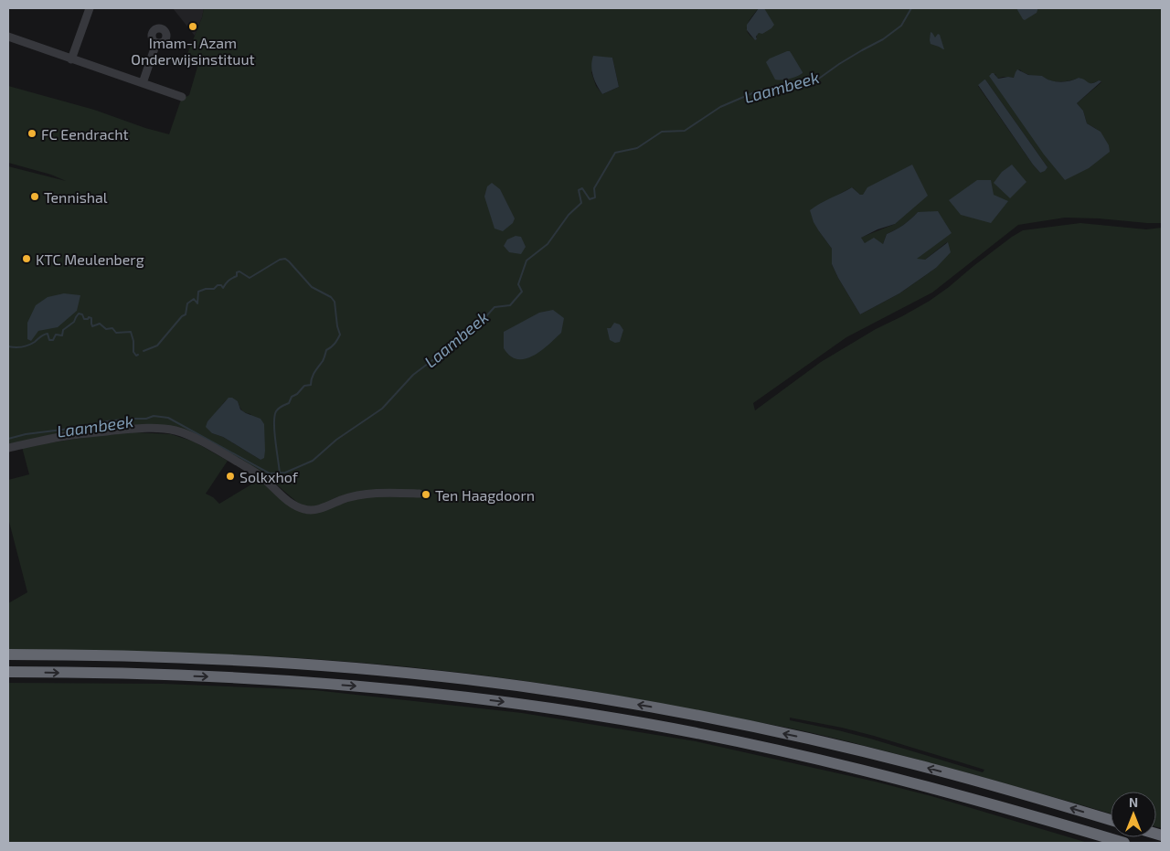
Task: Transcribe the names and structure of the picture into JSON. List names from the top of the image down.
{
  "water": ["Laambeek"],
  "places": [
    "Imam-ı Azam Onderwijsinstituut",
    "FC Eendracht",
    "Tennishal",
    "KTC Meulenberg",
    "Solkxhof",
    "Ten Haagdoorn"
  ],
  "north": "top"
}
